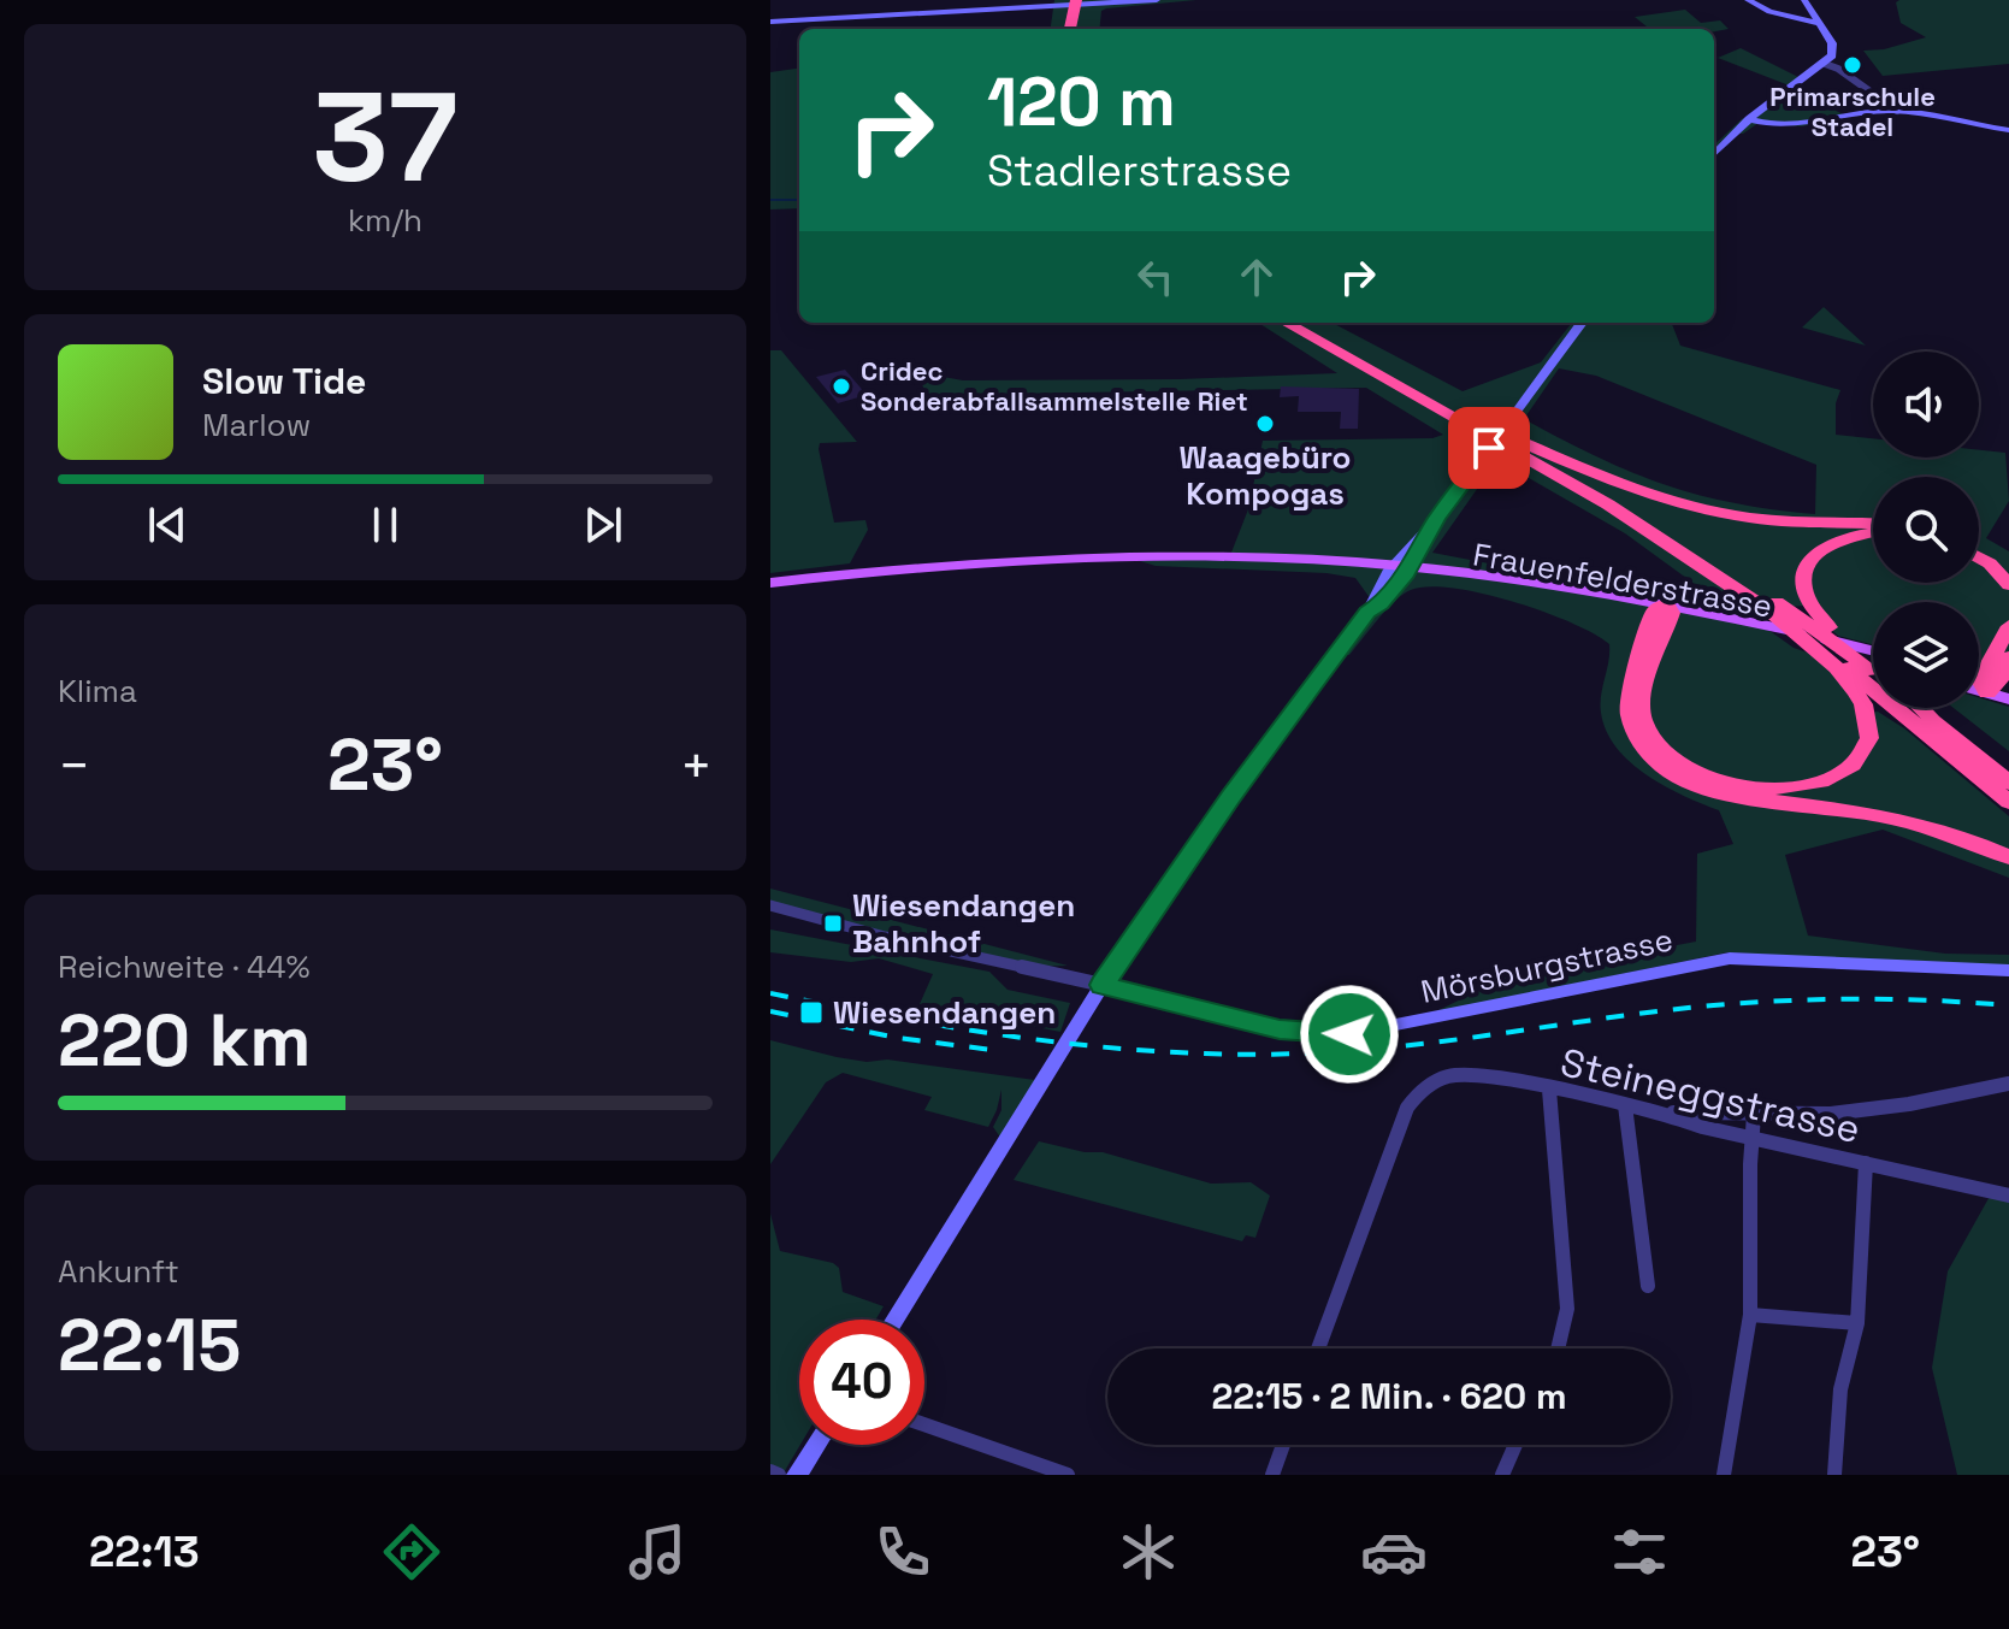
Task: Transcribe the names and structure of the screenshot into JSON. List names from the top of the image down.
{
  "streets": {
    "main road": ["Frauenfelderstrasse", "Mörsburgstrasse"],
    "street": ["Steineggstrasse"]
  },
  "places": {
    "other": ["Primarschule Stadel", "Cridec Sonderabfallsammelstelle Riet", "Waagebüro Kompogas"],
    "transit": ["Wiesendangen Bahnhof", "Wiesendangen"]
  },
  "page": {
    "tile": [
      ["37", "km/h"],
      "Klima",
      ["Reichweite · 44%", "220 km"],
      ["Ankunft", "22:15"]
    ],
    "turn": ["120 m", "Stadlerstrasse"],
    "song": ["Slow Tide", "Marlow"],
    "heat": ["−", "23°", "+"],
    "limit": "40",
    "trip": "22:15 · 2 Min. · 620 m",
    "tabs": ["22:13", "23°"]
  }
}
